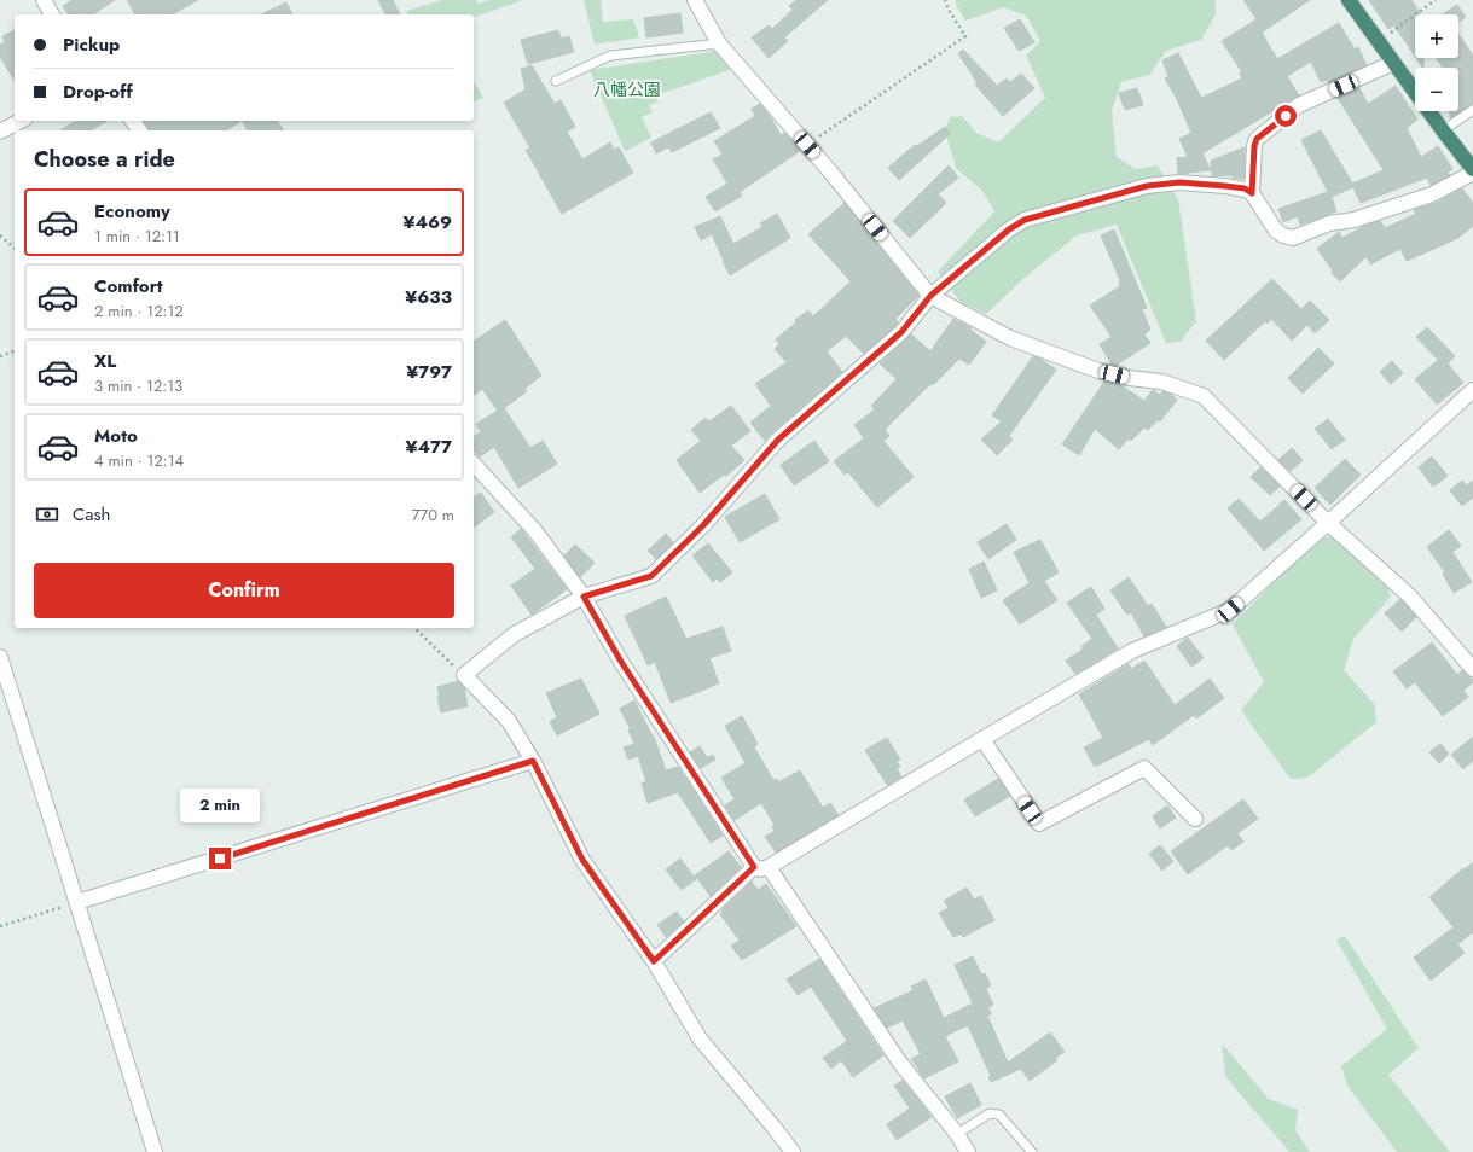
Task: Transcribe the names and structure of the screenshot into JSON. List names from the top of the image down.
{
  "parks": ["八幡公園"],
  "page": {
    "map_buttons": ["+", "−"],
    "banner": ["Pickup", "Drop-off"],
    "heading": "Choose a ride",
    "list": [
      {
        "name": "Economy",
        "note": "1 min · 12:11",
        "value": "¥469"
      },
      {
        "name": "Comfort",
        "note": "2 min · 12:12",
        "value": "¥633"
      },
      {
        "name": "XL",
        "note": "3 min · 12:13",
        "value": "¥797"
      },
      {
        "name": "Moto",
        "note": "4 min · 12:14",
        "value": "¥477"
      }
    ],
    "pay": ["Cash", "770 m"],
    "buttons": "Confirm",
    "bubble": "2 min"
  }
}
